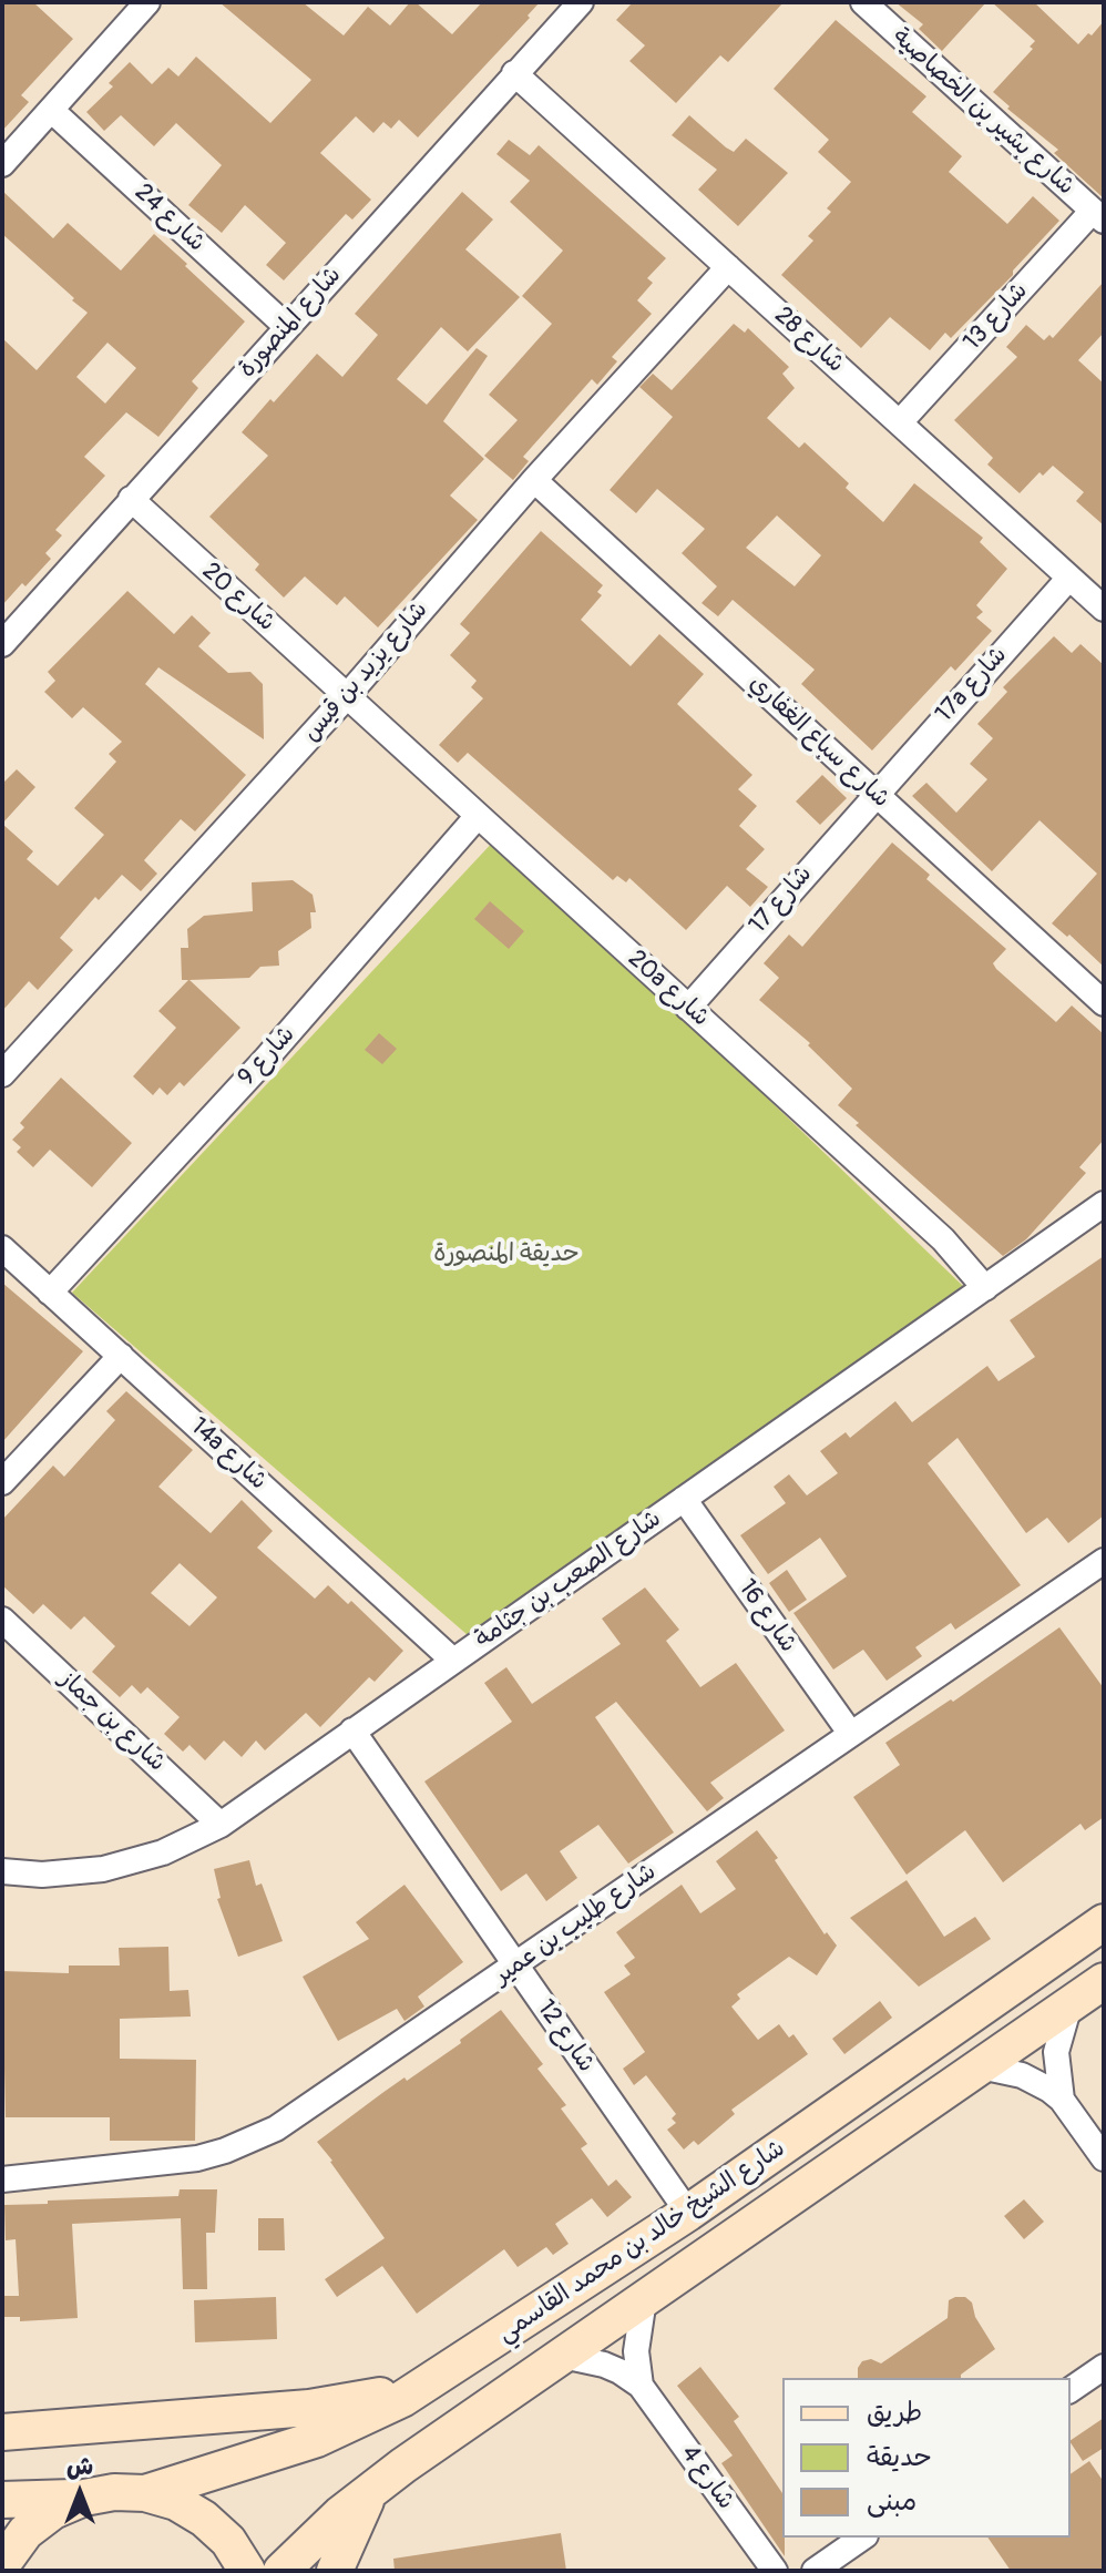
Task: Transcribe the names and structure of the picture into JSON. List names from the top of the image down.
{
  "streets": {
    "main road": ["شارع الشيخ خالد بن محمد القاسمي"],
    "street": [
      "شارع بشير بن الخصاصية",
      "شارع 24",
      "شارع 13",
      "شارع المنصورة",
      "شارع 28",
      "شارع 20",
      "شارع يزيد بن قيس",
      "17a شارع",
      "شارع سباع الغفاري",
      "شارع 17",
      "20a شارع",
      "شارع 9",
      "14a شارع",
      "شارع الصعب بن جثامة",
      "شارع 16",
      "شارع بن جماز",
      "شارع طليب بن عمير",
      "شارع 12",
      "شارع 4"
    ]
  },
  "crossings": [
    ["شارع بشير بن الخصاصية", "شارع 13"],
    ["شارع 24", "شارع المنصورة"],
    ["شارع 13", "شارع 28"],
    ["شارع المنصورة", "شارع 28"],
    ["شارع المنصورة", "شارع 20"],
    ["شارع 28", "شارع يزيد بن قيس"],
    ["شارع 28", "17a شارع"],
    ["شارع 20", "شارع يزيد بن قيس"],
    ["شارع 20", "20a شارع"],
    ["شارع يزيد بن قيس", "شارع سباع الغفاري"],
    ["شارع يزيد بن قيس", "20a شارع"],
    ["17a شارع", "شارع سباع الغفاري"],
    ["17a شارع", "شارع 17"],
    ["شارع سباع الغفاري", "شارع 17"],
    ["شارع 17", "20a شارع"],
    ["20a شارع", "شارع 9"],
    ["20a شارع", "شارع الصعب بن جثامة"],
    ["شارع 9", "14a شارع"],
    ["14a شارع", "شارع الصعب بن جثامة"],
    ["شارع الصعب بن جثامة", "شارع 16"],
    ["شارع الصعب بن جثامة", "شارع بن جماز"],
    ["شارع الصعب بن جثامة", "شارع 12"],
    ["شارع 16", "شارع طليب بن عمير"],
    ["شارع طليب بن عمير", "شارع 12"],
    ["شارع 12", "شارع الشيخ خالد بن محمد القاسمي"],
    ["شارع الشيخ خالد بن محمد القاسمي", "شارع 4"]
  ],
  "parks": ["حديقة المنصورة"],
  "legend": ["طريق", "حديقة", "مبنى"],
  "north": "top"
}
